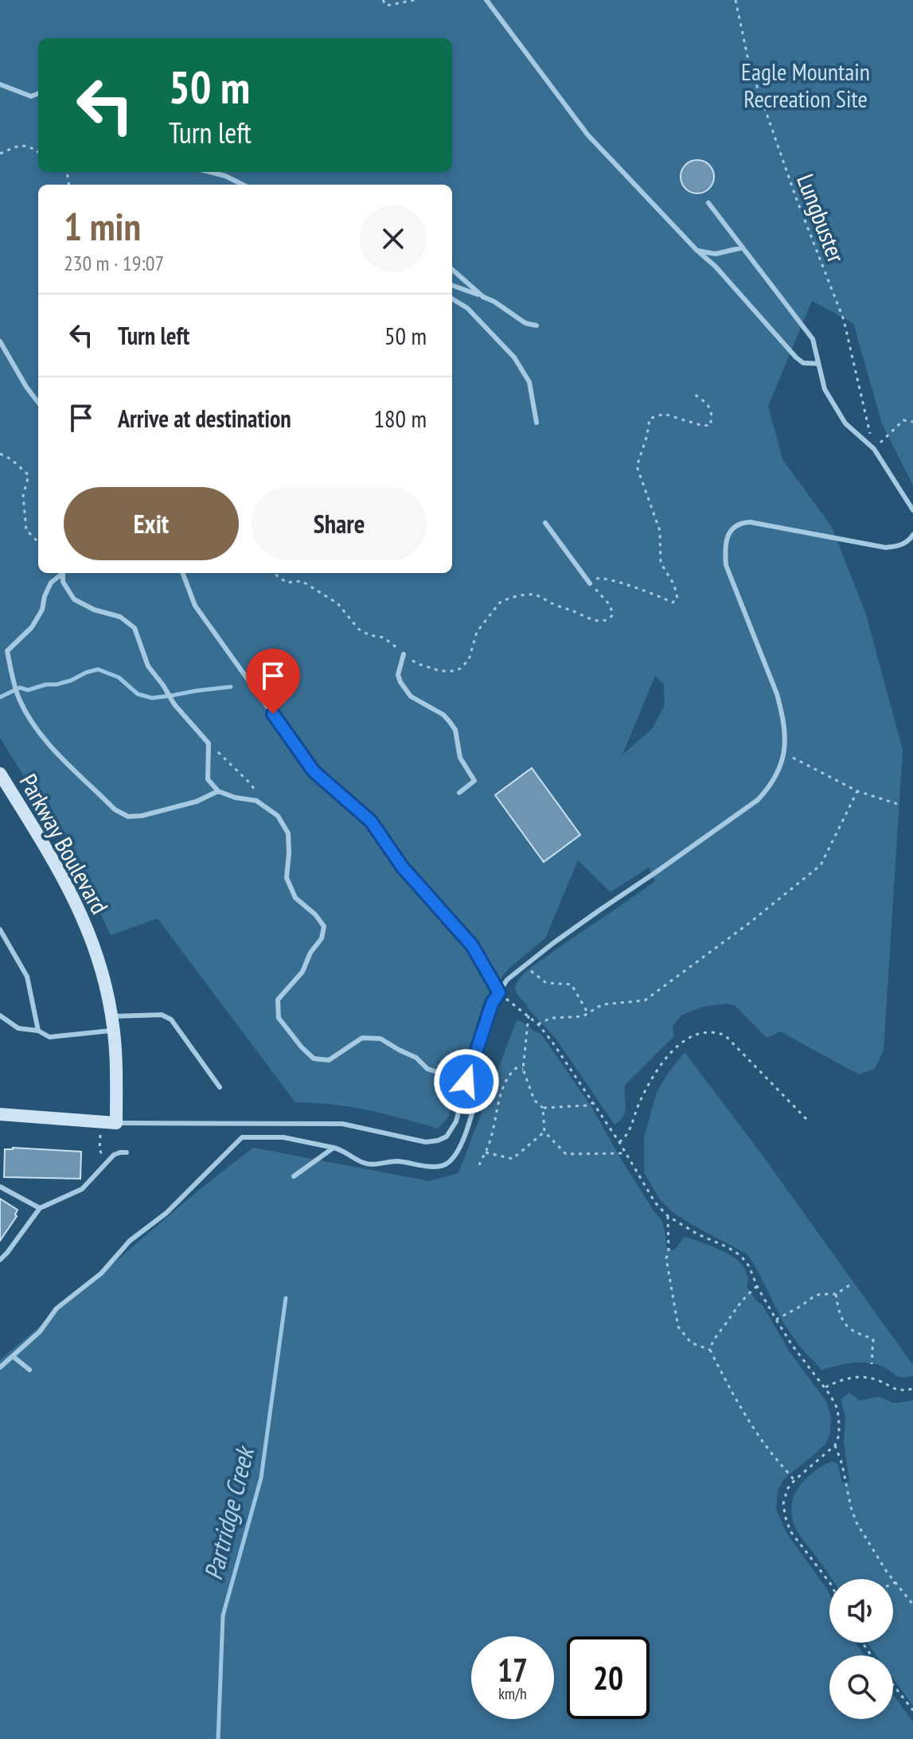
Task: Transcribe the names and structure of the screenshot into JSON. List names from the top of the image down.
{
  "streets": {
    "street": ["Parkway Boulevard"],
    "path": ["Lungbuster"]
  },
  "water": ["Partridge Creek"],
  "parks": ["Eagle Mountain Recreation Site"],
  "page": {
    "turn": ["50 m", "Turn left"],
    "heading": ["1 min", "230 m · 19:07"],
    "list": [
      {
        "name": "Turn left",
        "value": "50 m"
      },
      {
        "name": "Arrive at destination",
        "value": "180 m"
      }
    ],
    "buttons": ["Exit", "Share"],
    "speed": "17 km/h",
    "limit": "20"
  }
}
